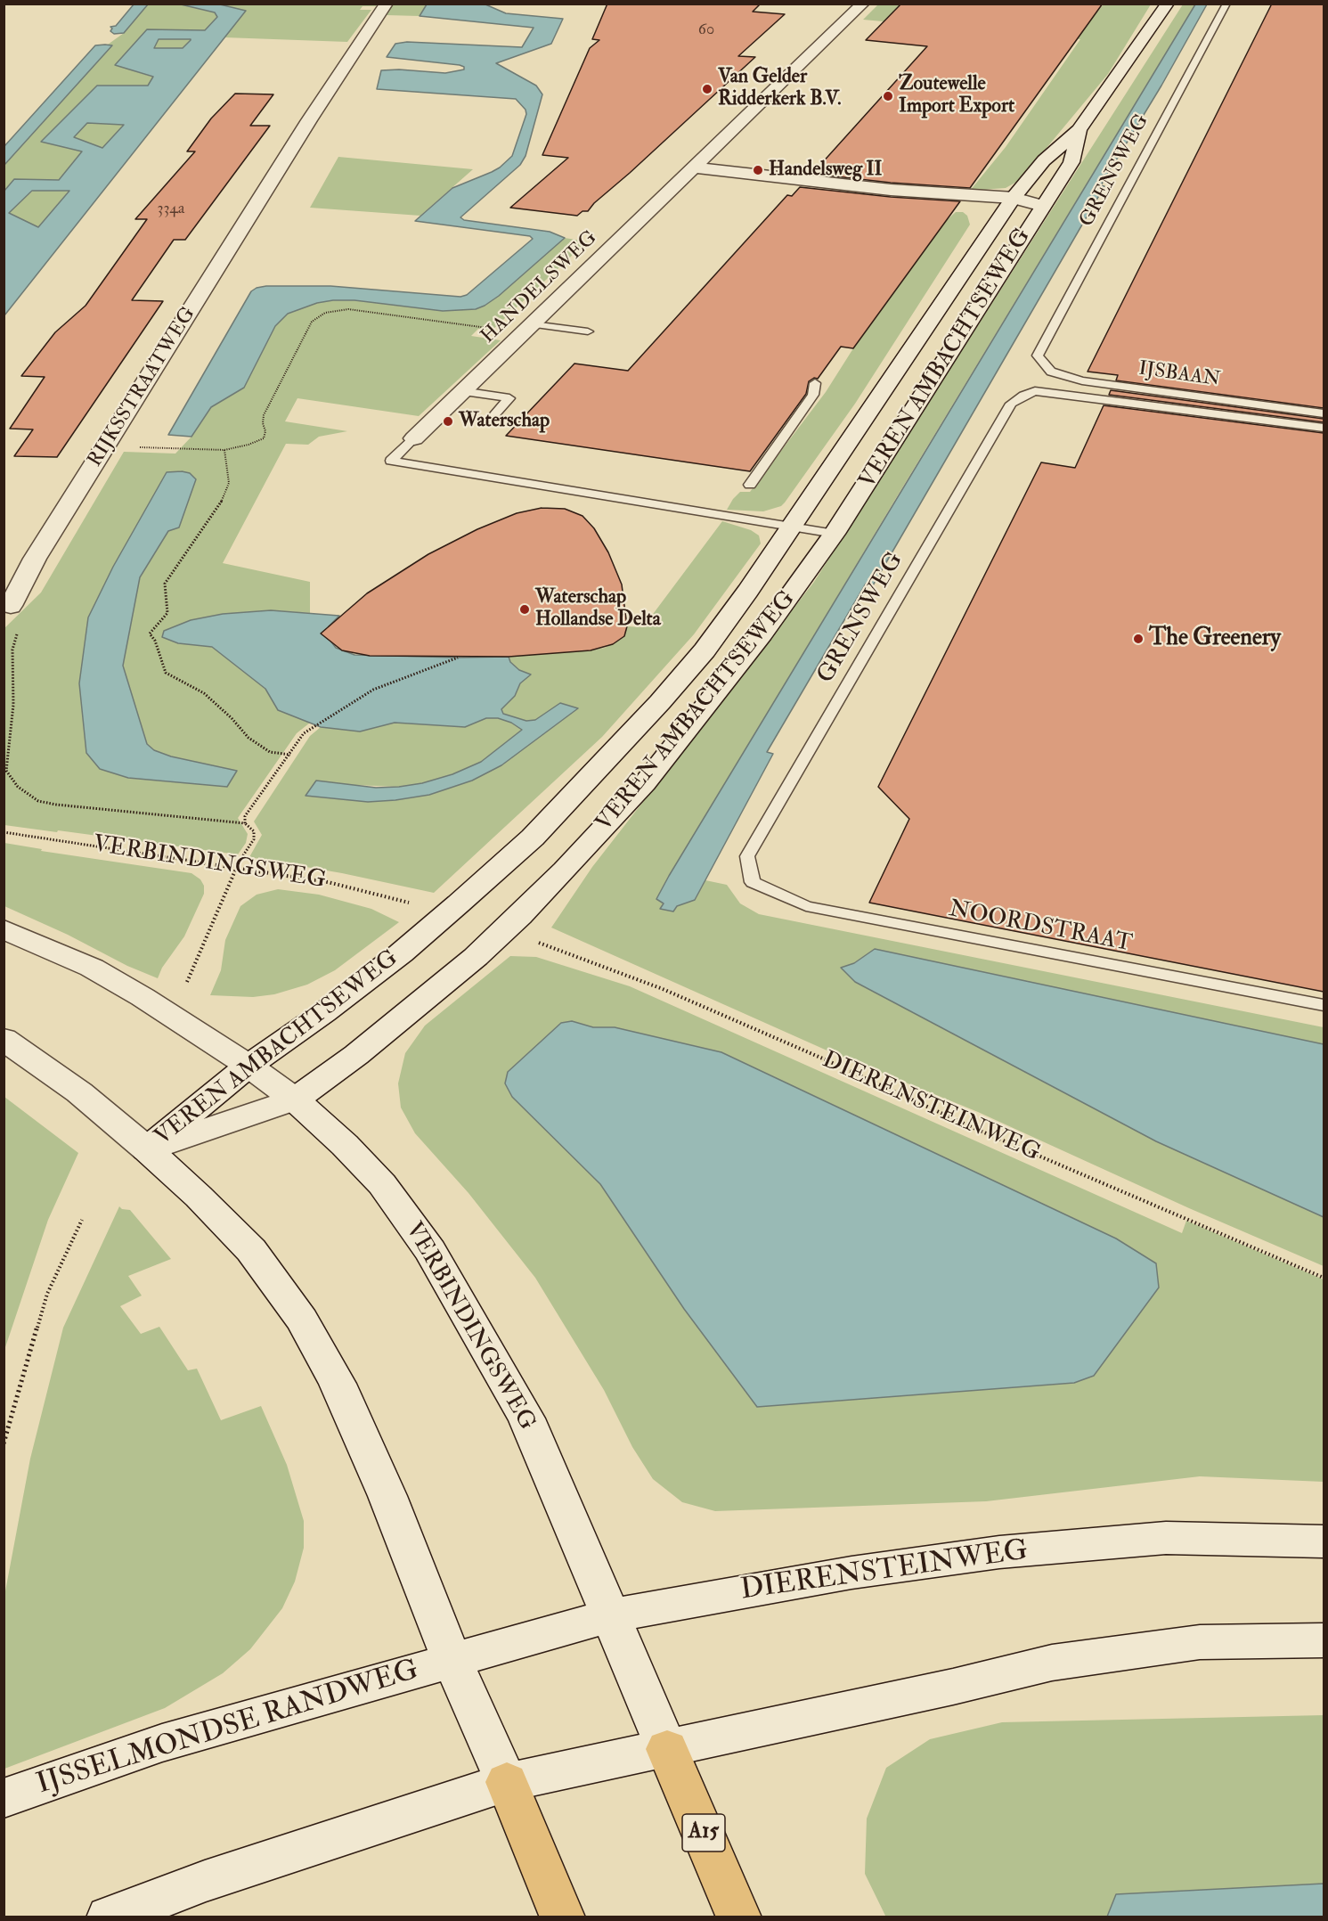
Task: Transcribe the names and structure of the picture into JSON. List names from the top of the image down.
{
  "streets": {
    "highway": ["A15"],
    "main road": [
      "HANDELSWEG",
      "VEREN AMBACHTSEWEG",
      "RIJKSSTRAATWEG",
      "VERBINDINGSWEG",
      "DIERENSTEINWEG",
      "IJSSELMONDSE RANDWEG"
    ],
    "lane": ["GRENSWEG", "IJSBAAN", "NOORDSTRAAT"]
  },
  "crossings": [
    ["GRENSWEG", "IJSBAAN"],
    ["GRENSWEG", "NOORDSTRAAT"],
    ["VEREN AMBACHTSEWEG", "VERBINDINGSWEG"],
    ["RIJKSSTRAATWEG", "VERBINDINGSWEG"],
    ["VERBINDINGSWEG", "DIERENSTEINWEG"],
    ["VERBINDINGSWEG", "A15"],
    ["DIERENSTEINWEG", "IJSSELMONDSE RANDWEG"]
  ],
  "places": [
    "Van Gelder Ridderkerk B.V.",
    "Zoutewelle Import Export",
    "Handelsweg II",
    "Waterschap",
    "Waterschap Hollandse Delta",
    "The Greenery"
  ],
  "house_numbers": ["60", "334a"]
}
